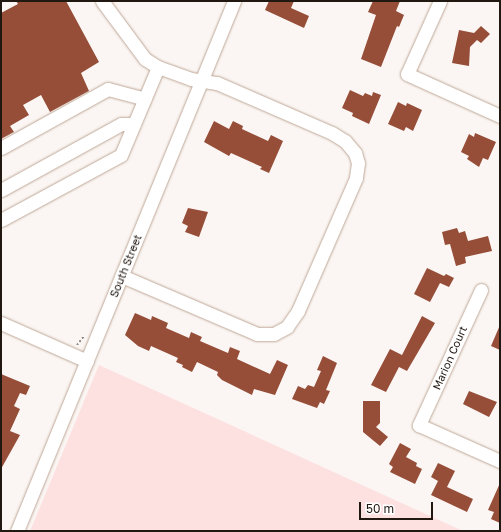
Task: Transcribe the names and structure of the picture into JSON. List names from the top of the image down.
{
  "streets": {
    "street": ["South Street", "Marion Court"]
  },
  "scale_bar": "50 m"
}
